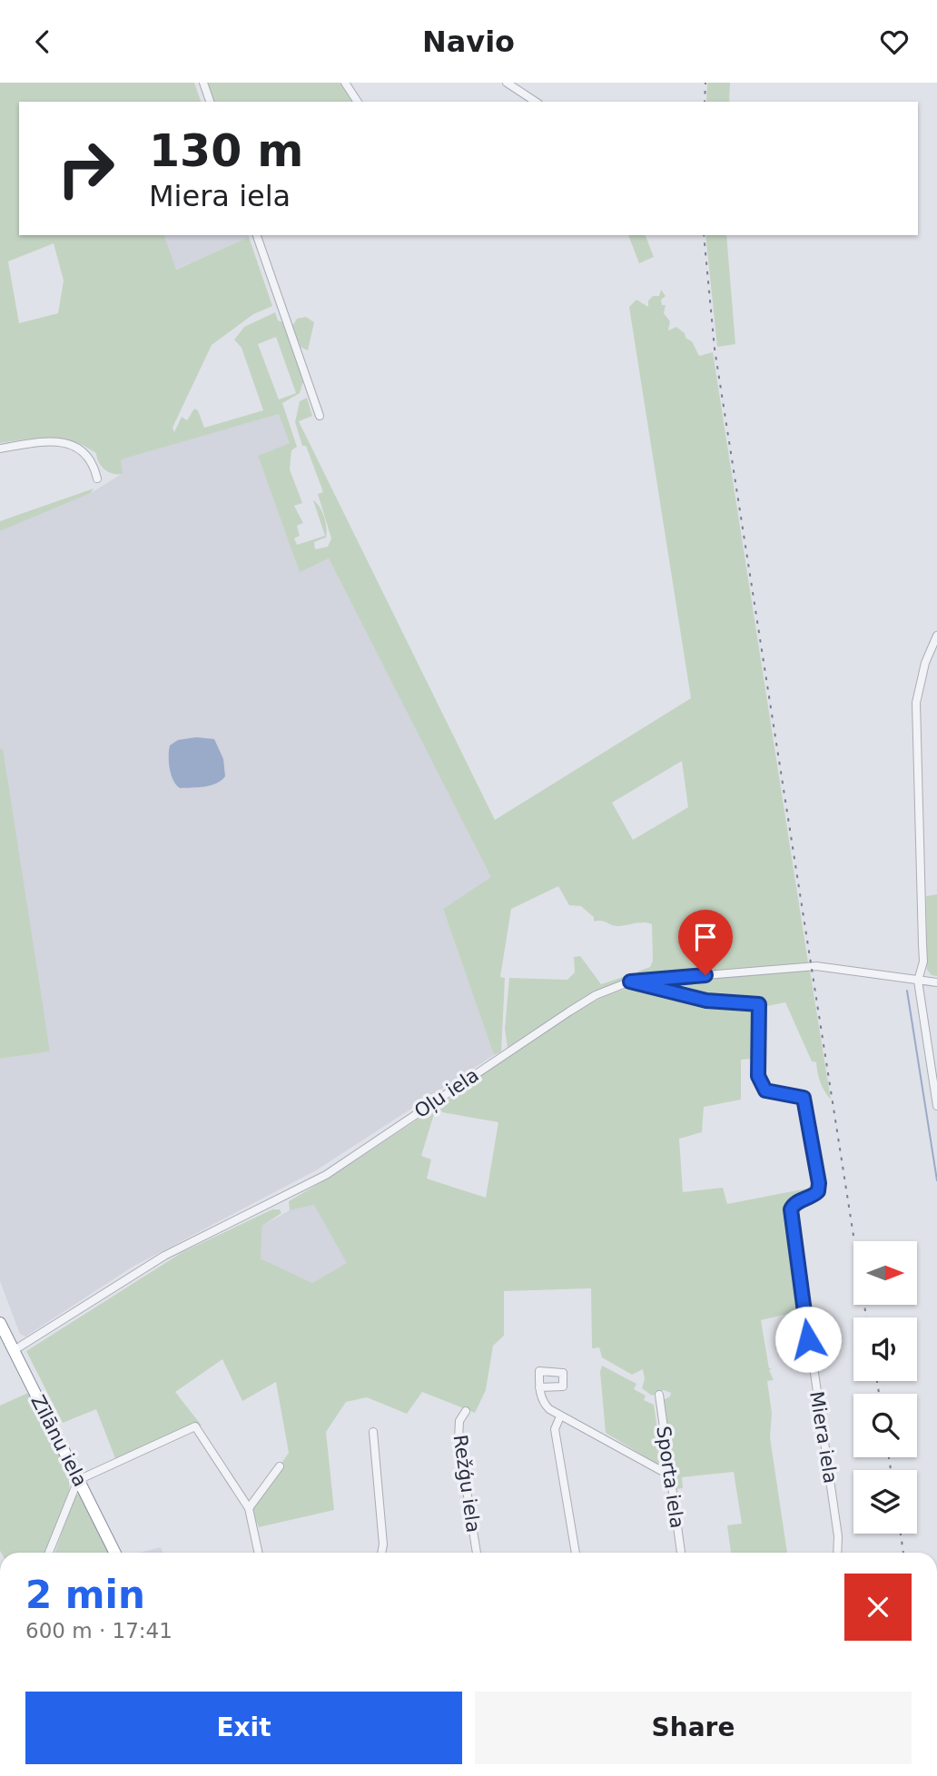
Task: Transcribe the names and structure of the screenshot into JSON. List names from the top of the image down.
{
  "streets": {
    "highway": ["Zīlānu iela"],
    "street": [
      "Oļu iela",
      "Miera iela",
      "Sporta iela",
      "Režģu iela"
    ]
  },
  "crossings": [
    ["Oļu iela", "Miera iela"],
    ["Oļu iela", "Zīlānu iela"]
  ],
  "north": "right",
  "page": {
    "header": "Navio",
    "turn": ["130 m", "Miera iela"],
    "heading": ["2 min", "600 m · 17:41"],
    "buttons": ["Exit", "Share"]
  }
}
